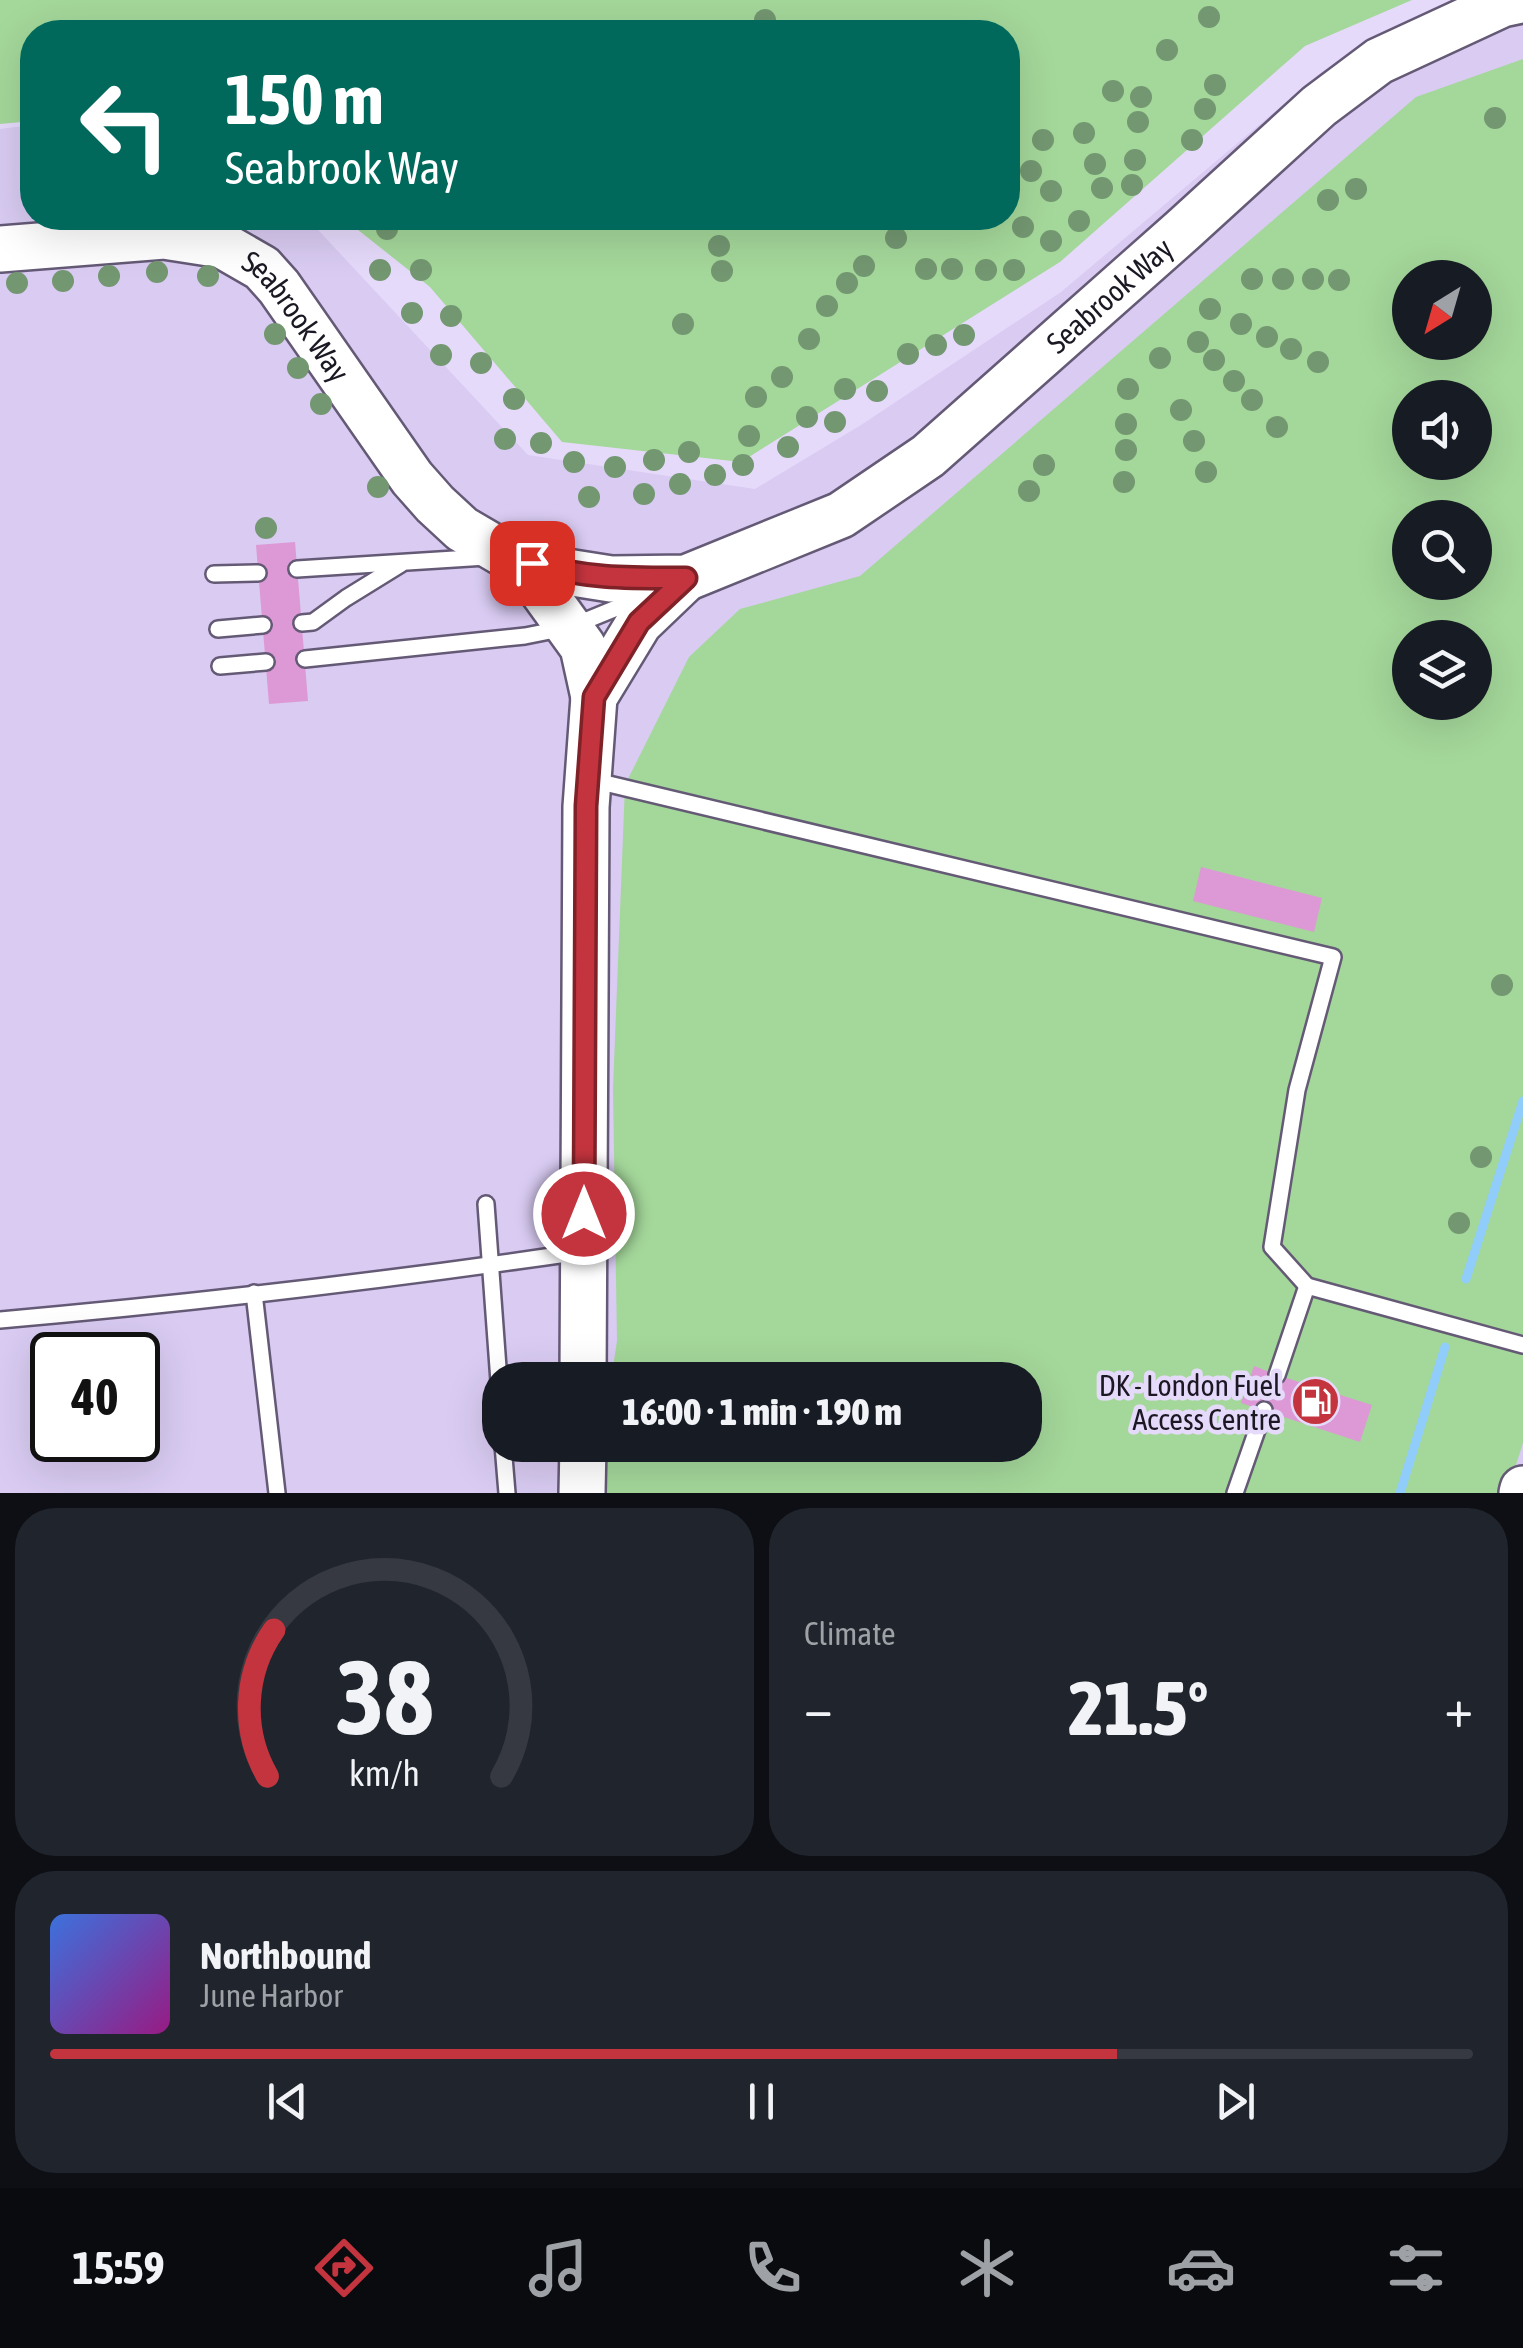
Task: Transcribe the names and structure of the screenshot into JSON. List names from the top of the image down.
{
  "streets": {
    "street": ["Seabrook Way"]
  },
  "places": {
    "fuel station": ["DK - London Fuel Access Centre"]
  },
  "north": "bottom left",
  "page": {
    "turn": ["150 m", "Seabrook Way"],
    "limit": "40",
    "trip": "16:00 · 1 min · 190 m",
    "tile": "Climate",
    "heat": ["−", "21.5°", "+"],
    "song": ["Northbound", "June Harbor"],
    "tabs": "15:59",
    "gauge": ["38", "km/h"]
  }
}
